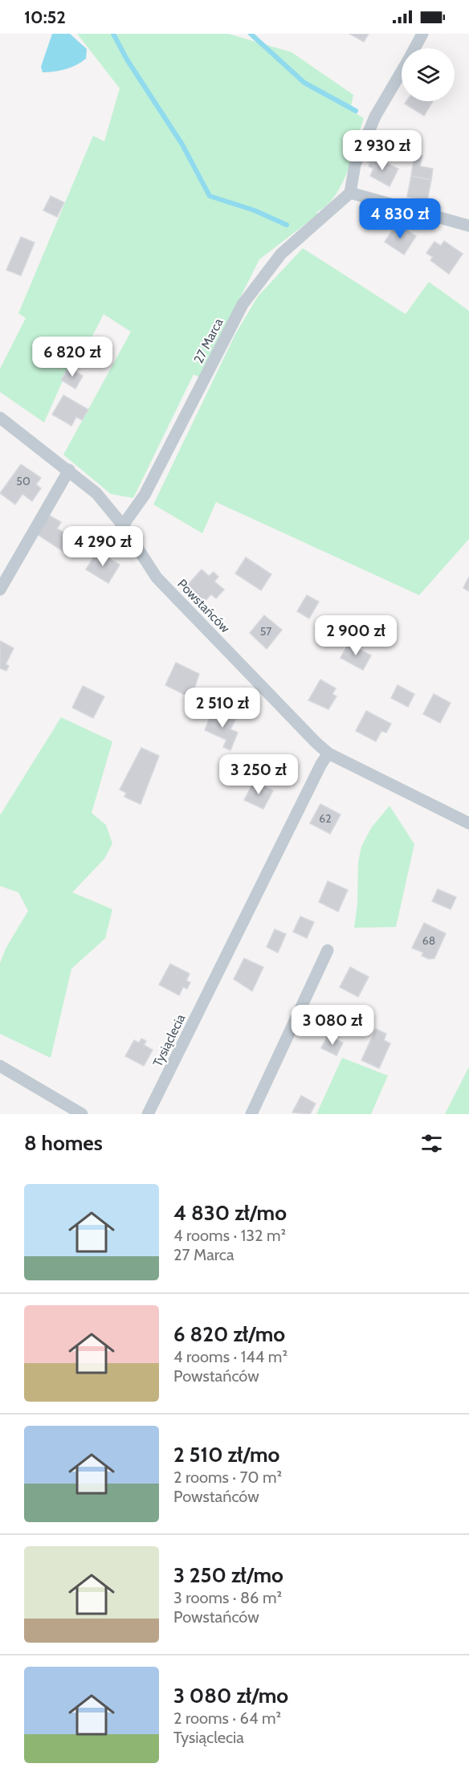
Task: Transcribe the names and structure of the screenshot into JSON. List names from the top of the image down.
{
  "streets": {
    "street": ["27 Marca", "Powstańców", "Tysiąclecia"]
  },
  "crossings": [
    ["27 Marca", "Powstańców"],
    ["Powstańców", "Tysiąclecia"]
  ],
  "house_numbers": [
    "50",
    "57",
    "62",
    "68"
  ],
  "page": {
    "status": "10:52",
    "price": [
      "2 930 zł",
      "4 830 zł",
      "6 820 zł",
      "4 290 zł",
      "2 900 zł",
      "2 510 zł",
      "3 250 zł",
      "3 080 zł"
    ],
    "heading": "8 homes",
    "list": [
      {
        "name": "4 830 zł/mo",
        "note": "4 rooms · 132 m² · 27 Marca"
      },
      {
        "name": "6 820 zł/mo",
        "note": "4 rooms · 144 m² · Powstańców"
      },
      {
        "name": "2 510 zł/mo",
        "note": "2 rooms · 70 m² · Powstańców"
      },
      {
        "name": "3 250 zł/mo",
        "note": "3 rooms · 86 m² · Powstańców"
      },
      {
        "name": "3 080 zł/mo",
        "note": "2 rooms · 64 m² · Tysiąclecia"
      }
    ]
  }
}
